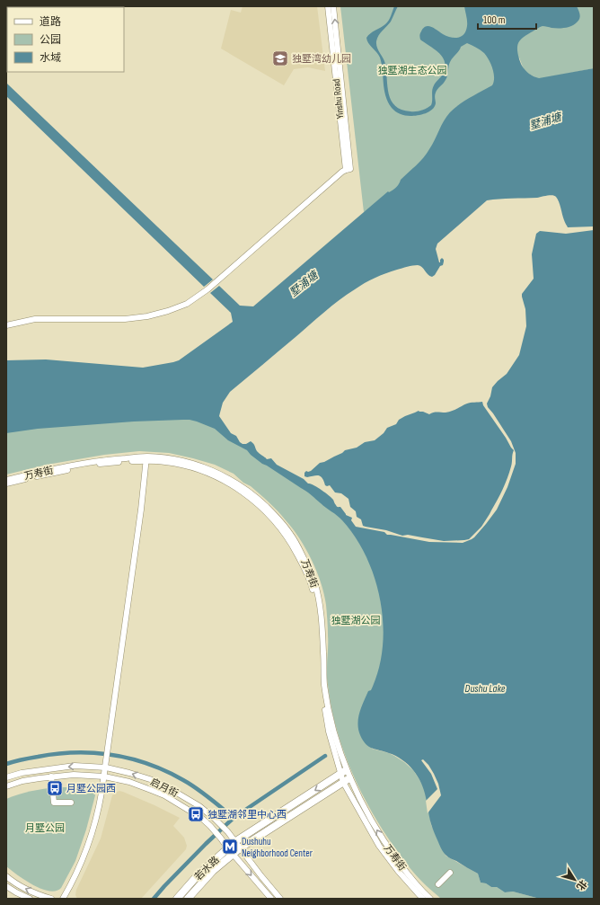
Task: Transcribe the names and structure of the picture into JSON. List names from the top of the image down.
{
  "streets": {
    "main road": ["若水路"],
    "street": ["Yinshu Road", "万寿街", "启月街"]
  },
  "crossings": [
    ["万寿街", "若水路"],
    ["启月街", "若水路"]
  ],
  "water": ["墅浦塘", "Dushu Lake"],
  "parks": ["独墅湖生态公园", "独墅湖公园", "月墅公园"],
  "places": {
    "school or university": ["独墅湾幼儿园"],
    "bus stop": ["月墅公园西", "独墅湖邻里中心西"],
    "metro station": ["Dushuhu Neighborhood Center"]
  },
  "legend": ["道路", "公园", "水域"],
  "scale_bar": "100 m",
  "north": "bottom right"
}
